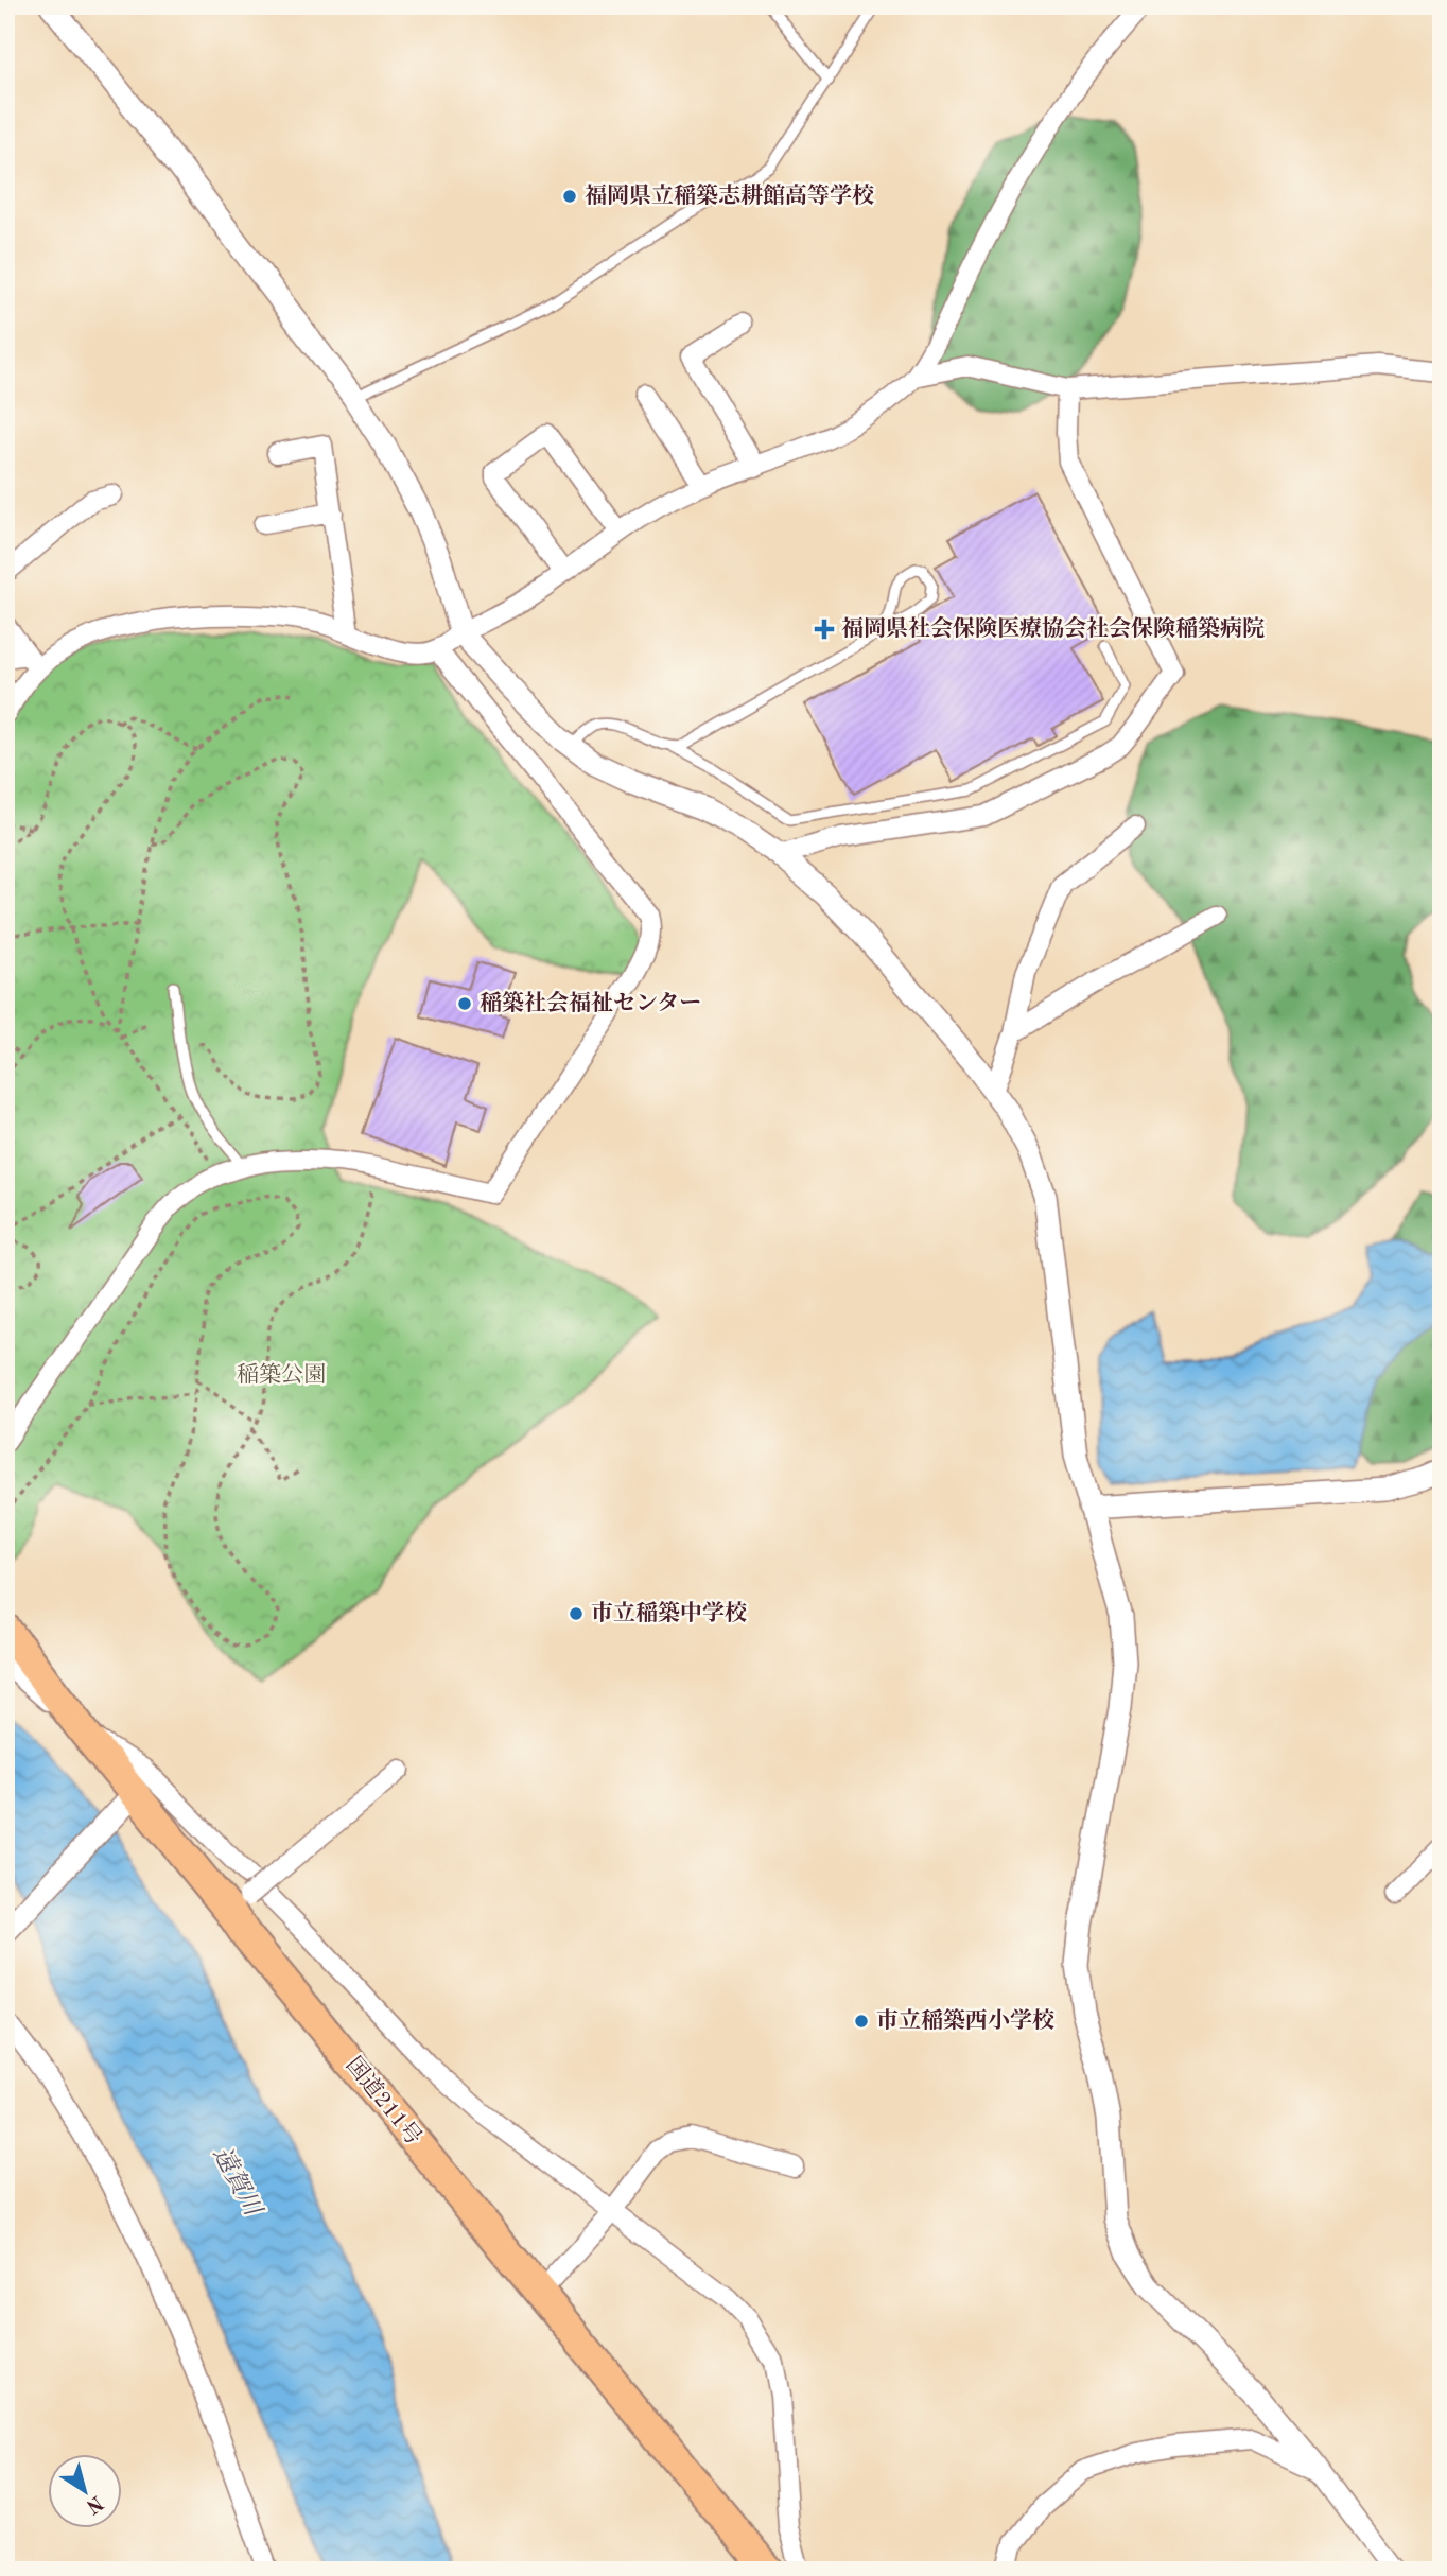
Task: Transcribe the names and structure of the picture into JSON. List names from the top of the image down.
{
  "streets": {
    "highway": ["国道211号"]
  },
  "water": ["遠賀川"],
  "parks": ["稲築公園"],
  "places": {
    "other": [
      "福岡県立稲築志耕館高等学校",
      "稲築社会福祉センター",
      "市立稲築中学校",
      "市立稲築西小学校"
    ],
    "health": ["福岡県社会保険医療協会社会保険稲築病院"]
  },
  "north": "bottom right"
}
